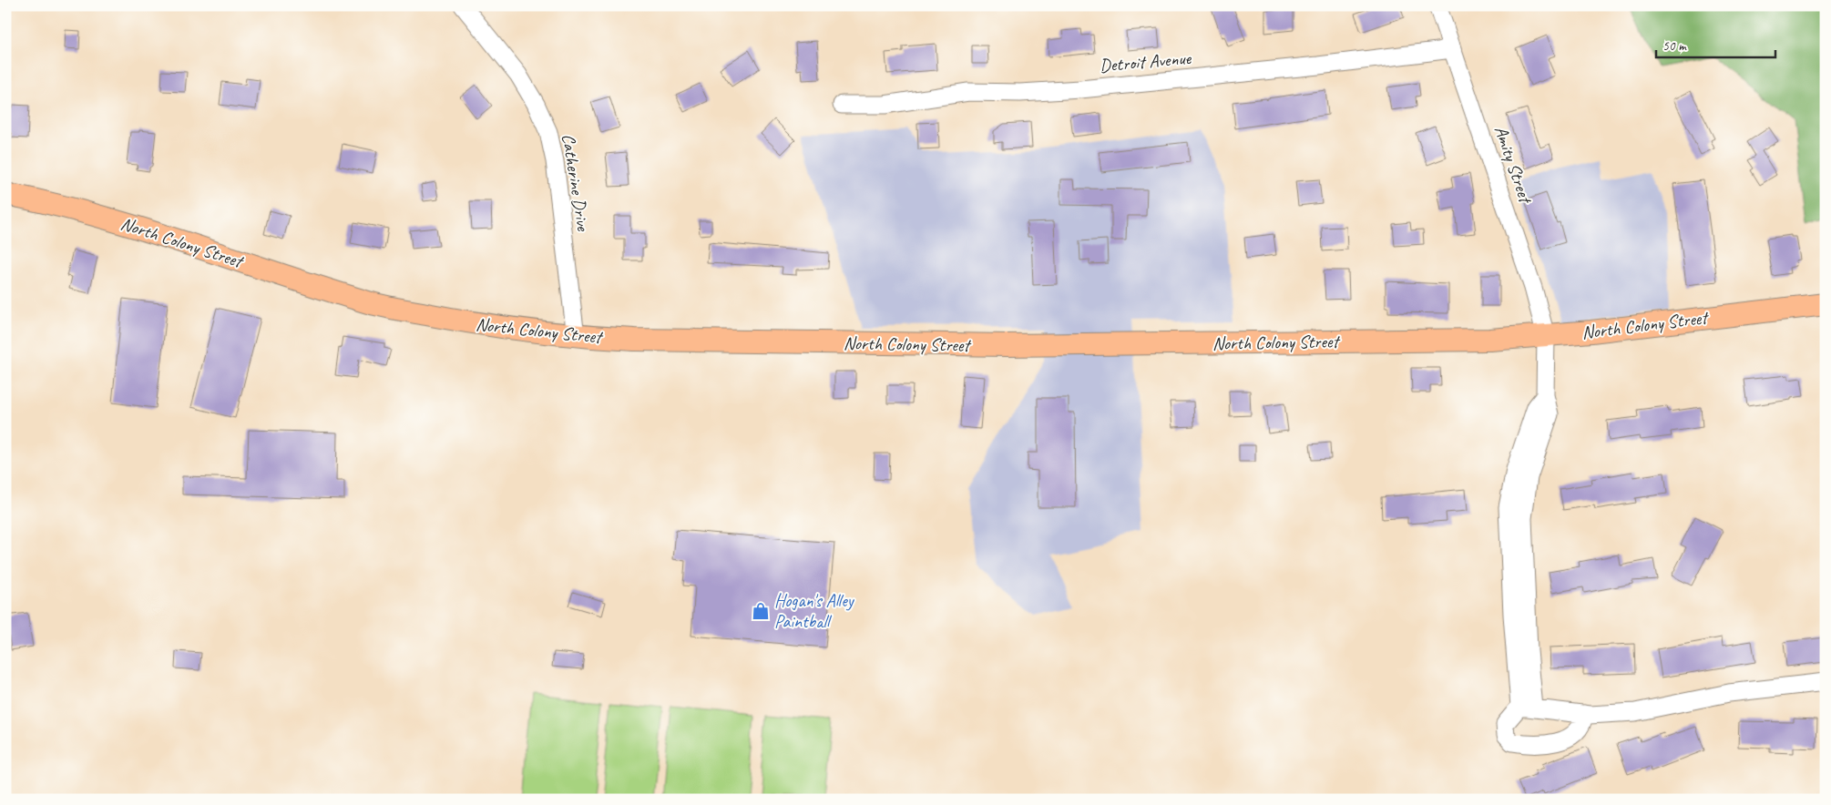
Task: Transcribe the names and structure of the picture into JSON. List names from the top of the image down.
{
  "streets": {
    "main road": ["North Colony Street"],
    "street": ["Detroit Avenue", "Amity Street", "Catherine Drive"]
  },
  "crossings": [
    ["Detroit Avenue", "Amity Street"],
    ["Amity Street", "North Colony Street"],
    ["Catherine Drive", "North Colony Street"]
  ],
  "places": {
    "shop": ["Hogan's Alley Paintball"]
  },
  "scale_bar": "50 m"
}
